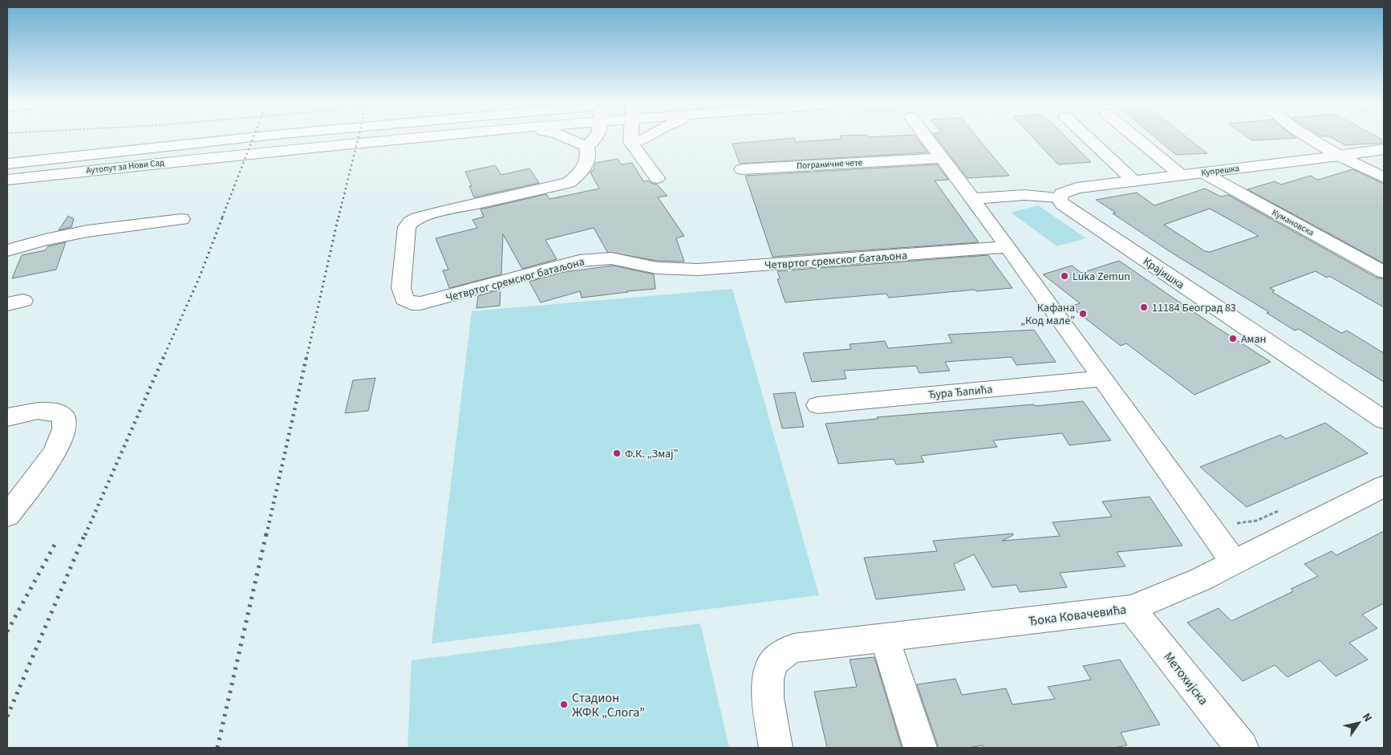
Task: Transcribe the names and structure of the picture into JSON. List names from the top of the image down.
{
  "streets": {
    "street": [
      "Пограничне чете",
      "Аутопут за Нови Сад",
      "Купрешка",
      "Кумановска",
      "Четвртог сремског батаљона",
      "Крајишка",
      "Ђура Ђапића",
      "Ђока Ковачевића",
      "Метохијска"
    ]
  },
  "crossings": [
    ["Купрешка", "Кумановска"],
    ["Купрешка", "Крајишка"],
    ["Ђока Ковачевића", "Метохијска"]
  ],
  "places": [
    "Luka Zemun",
    "11184 Београд 83",
    "Кафана „Код мале”",
    "Аман",
    "Ф.К. „Змај”",
    "Стадион ЖФК „Слога”"
  ],
  "north": "top right"
}
